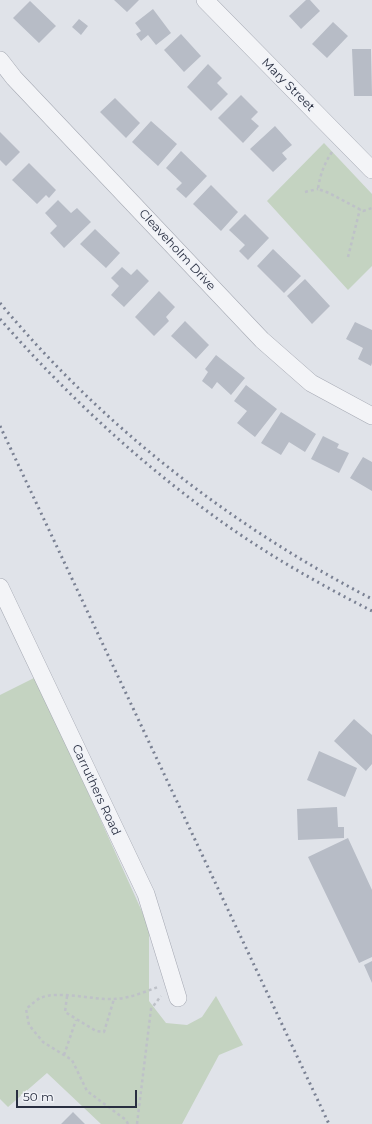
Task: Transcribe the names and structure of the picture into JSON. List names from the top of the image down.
{
  "streets": {
    "street": ["Mary Street", "Cleaveholm Drive", "Carruthers Road"]
  },
  "scale_bar": "50 m"
}
